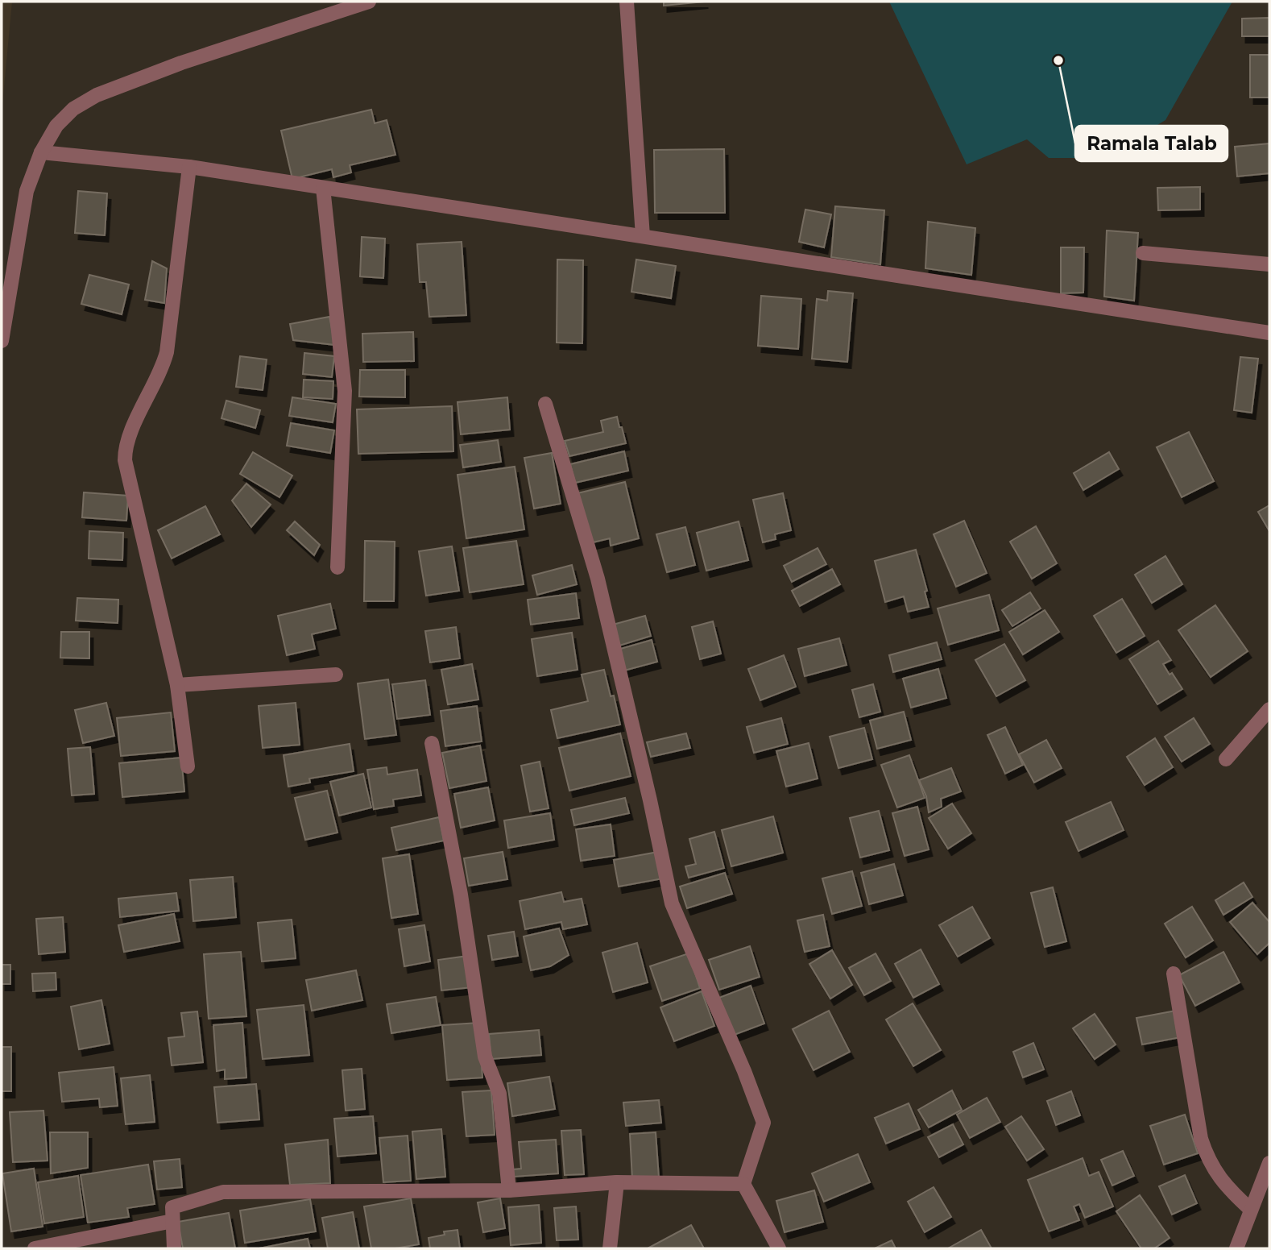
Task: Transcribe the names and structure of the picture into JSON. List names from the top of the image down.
{
  "places": ["Ramala Talab"]
}
